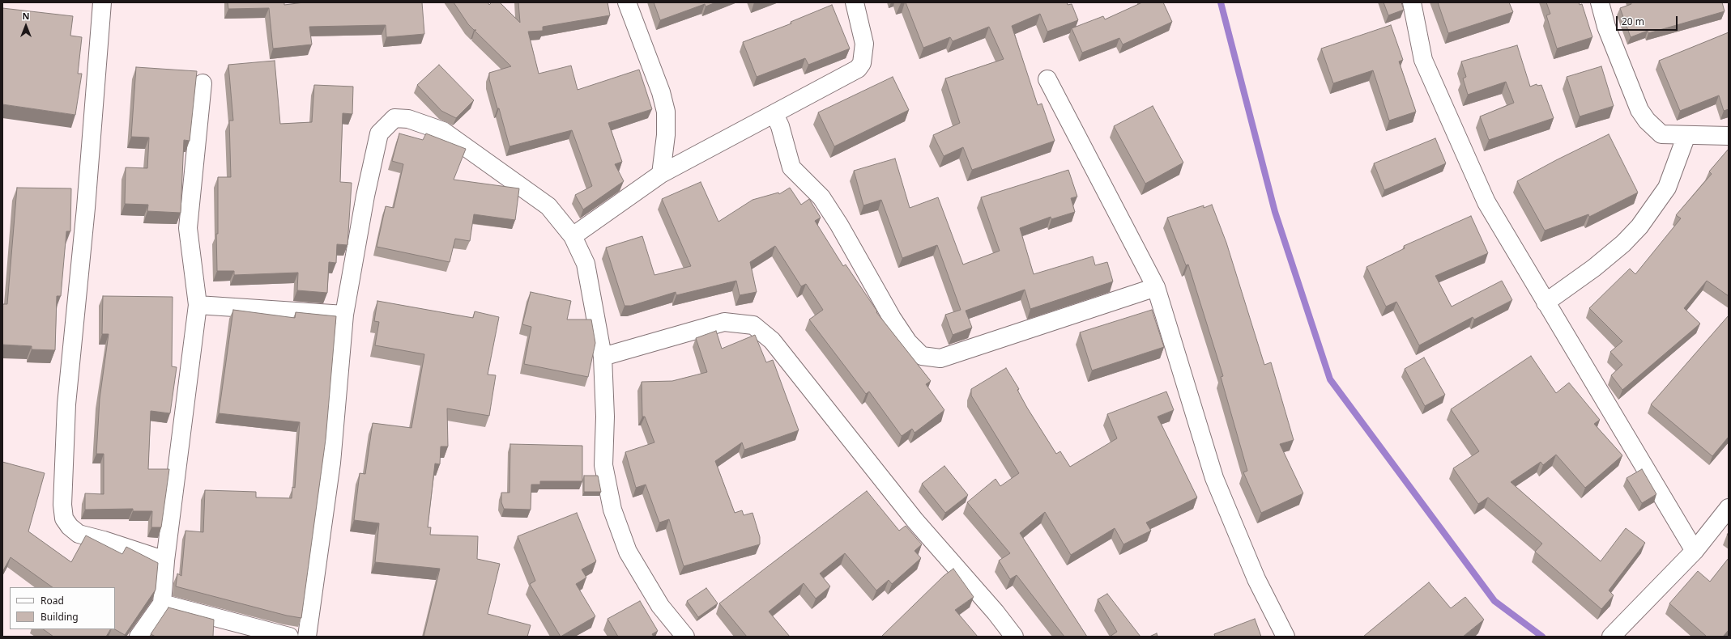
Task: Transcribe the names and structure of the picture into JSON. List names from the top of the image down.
{
  "legend": ["Road", "Building"],
  "scale_bar": "20 m",
  "north": "top"
}
